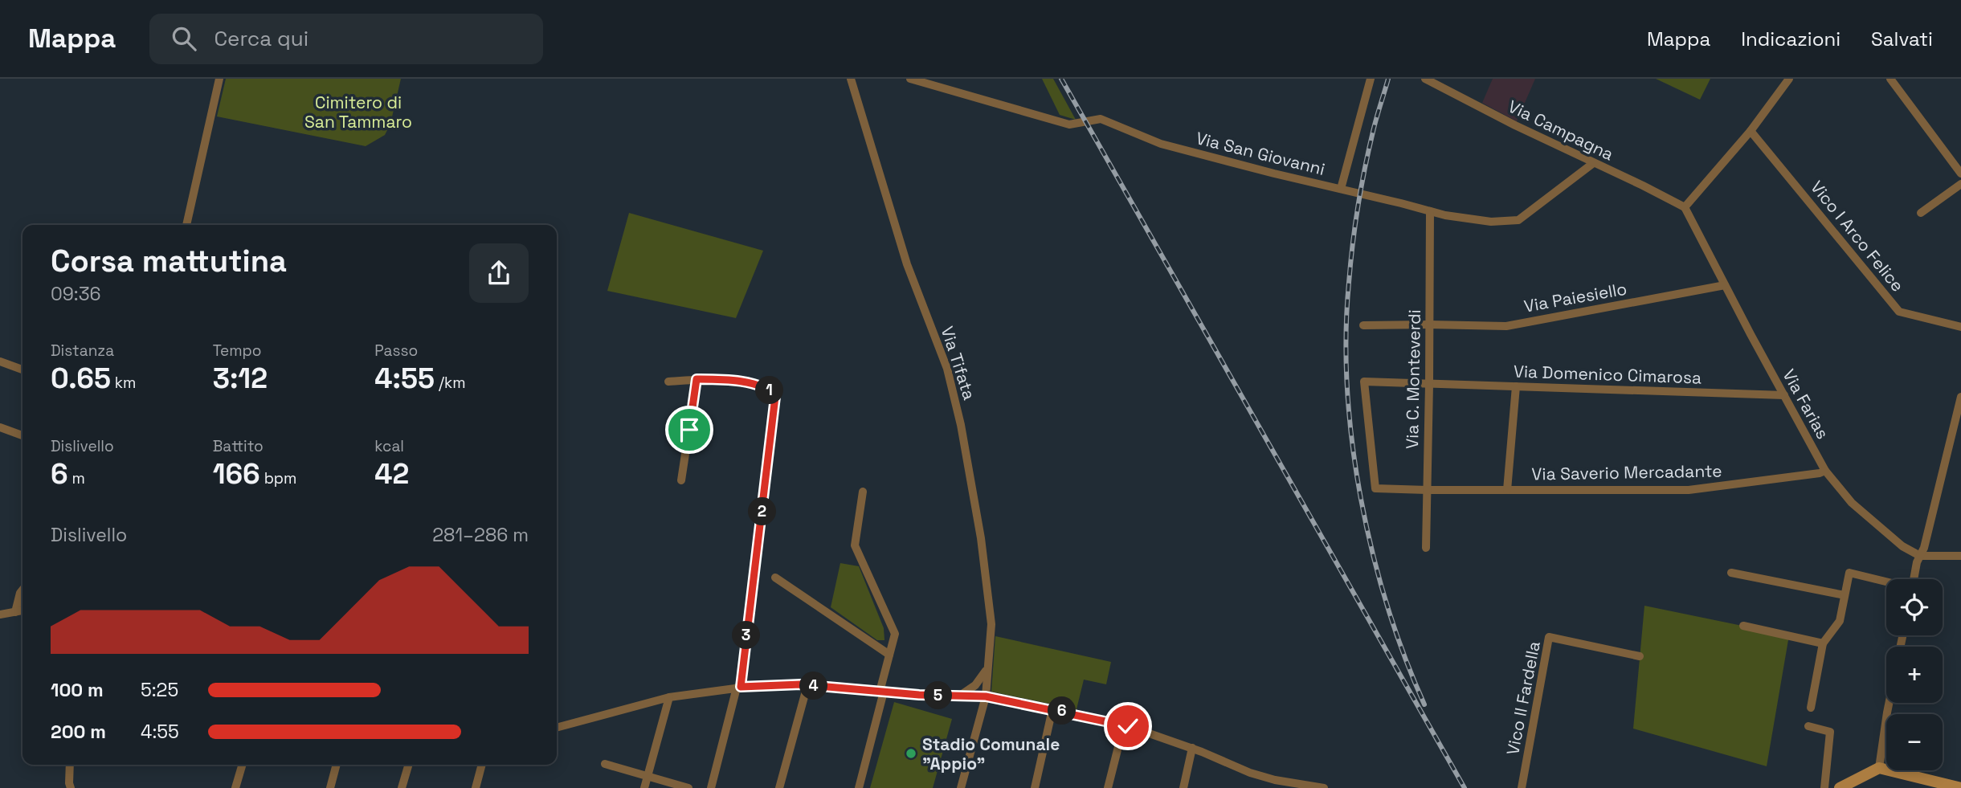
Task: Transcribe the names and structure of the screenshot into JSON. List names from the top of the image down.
{
  "streets": {
    "street": [
      "Via Campagna",
      "Via San Giovanni",
      "Vico I Arco Felice",
      "Via Paiesiello",
      "Via Tifata",
      "Via Domenico Cimarosa",
      "Via C. Monteverdi",
      "Via Farias",
      "Via Saverio Mercadante",
      "Vico II Fardella"
    ]
  },
  "crossings": [
    ["Via Campagna", "Via San Giovanni"],
    ["Via Campagna", "Via Farias"],
    ["Via San Giovanni", "Via C. Monteverdi"],
    ["Via Paiesiello", "Via C. Monteverdi"],
    ["Via Paiesiello", "Via Farias"],
    ["Via Domenico Cimarosa", "Via C. Monteverdi"],
    ["Via Domenico Cimarosa", "Via Farias"],
    ["Via Domenico Cimarosa", "Via Saverio Mercadante"],
    ["Via C. Monteverdi", "Via Saverio Mercadante"],
    ["Via Farias", "Via Saverio Mercadante"]
  ],
  "parks": ["Cimitero di San Tammaro"],
  "places": ["Stadio Comunale \"Appio\""],
  "page": {
    "header": "Mappa",
    "search": "Cerca qui",
    "nav": ["Mappa", "Indicazioni", "Salvati"],
    "heading": ["Corsa mattutina", "09:36"],
    "stats": [
      ["Distanza", "0.65 km"],
      ["Tempo", "3:12"],
      ["Passo", "4:55 /km"],
      ["Dislivello", "6 m"],
      ["Battito", "166 bpm"],
      ["kcal", "42"]
    ],
    "pins": [
      "1",
      "2",
      "3",
      "4",
      "5",
      "6"
    ],
    "chart": ["Dislivello", "281–286 m"],
    "map_buttons": ["+", "−"],
    "list": [
      {
        "name": "100 m",
        "note": "5:25"
      },
      {
        "name": "200 m",
        "note": "4:55"
      }
    ]
  }
}
